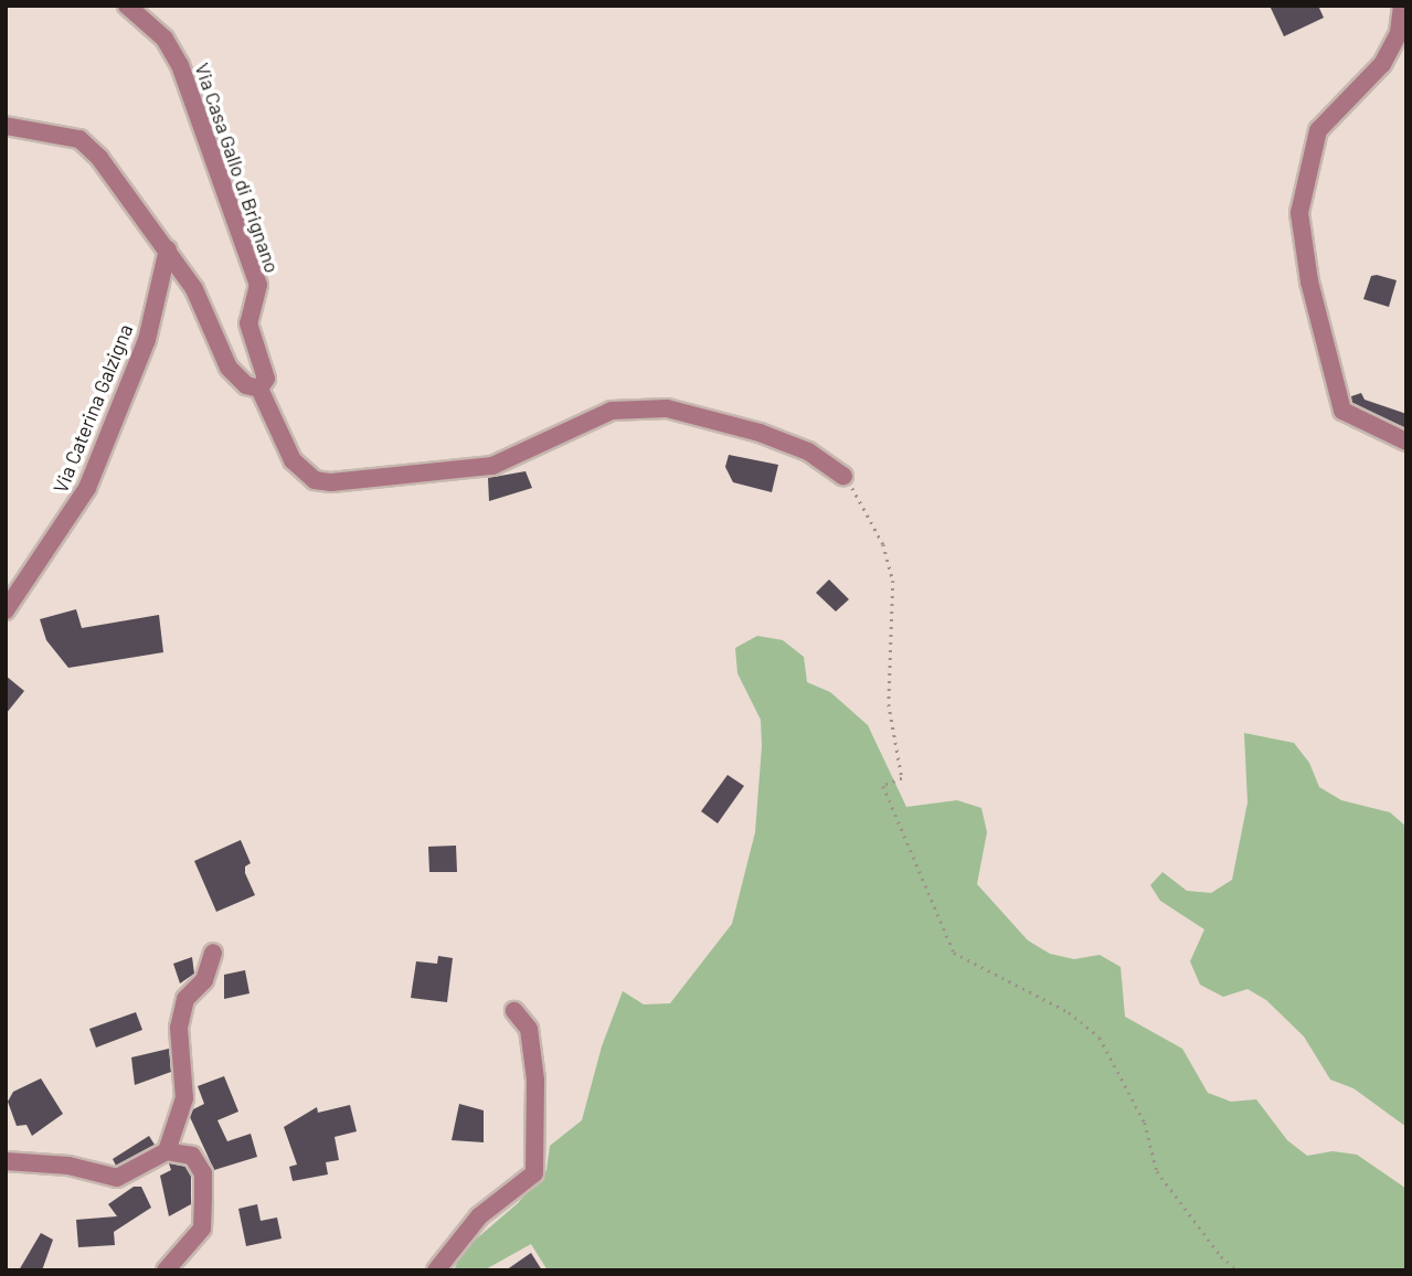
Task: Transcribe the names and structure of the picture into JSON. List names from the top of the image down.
{
  "streets": {
    "street": ["Via Casa Gallo di Brignano", "Via Caterina Galzigna"]
  }
}
